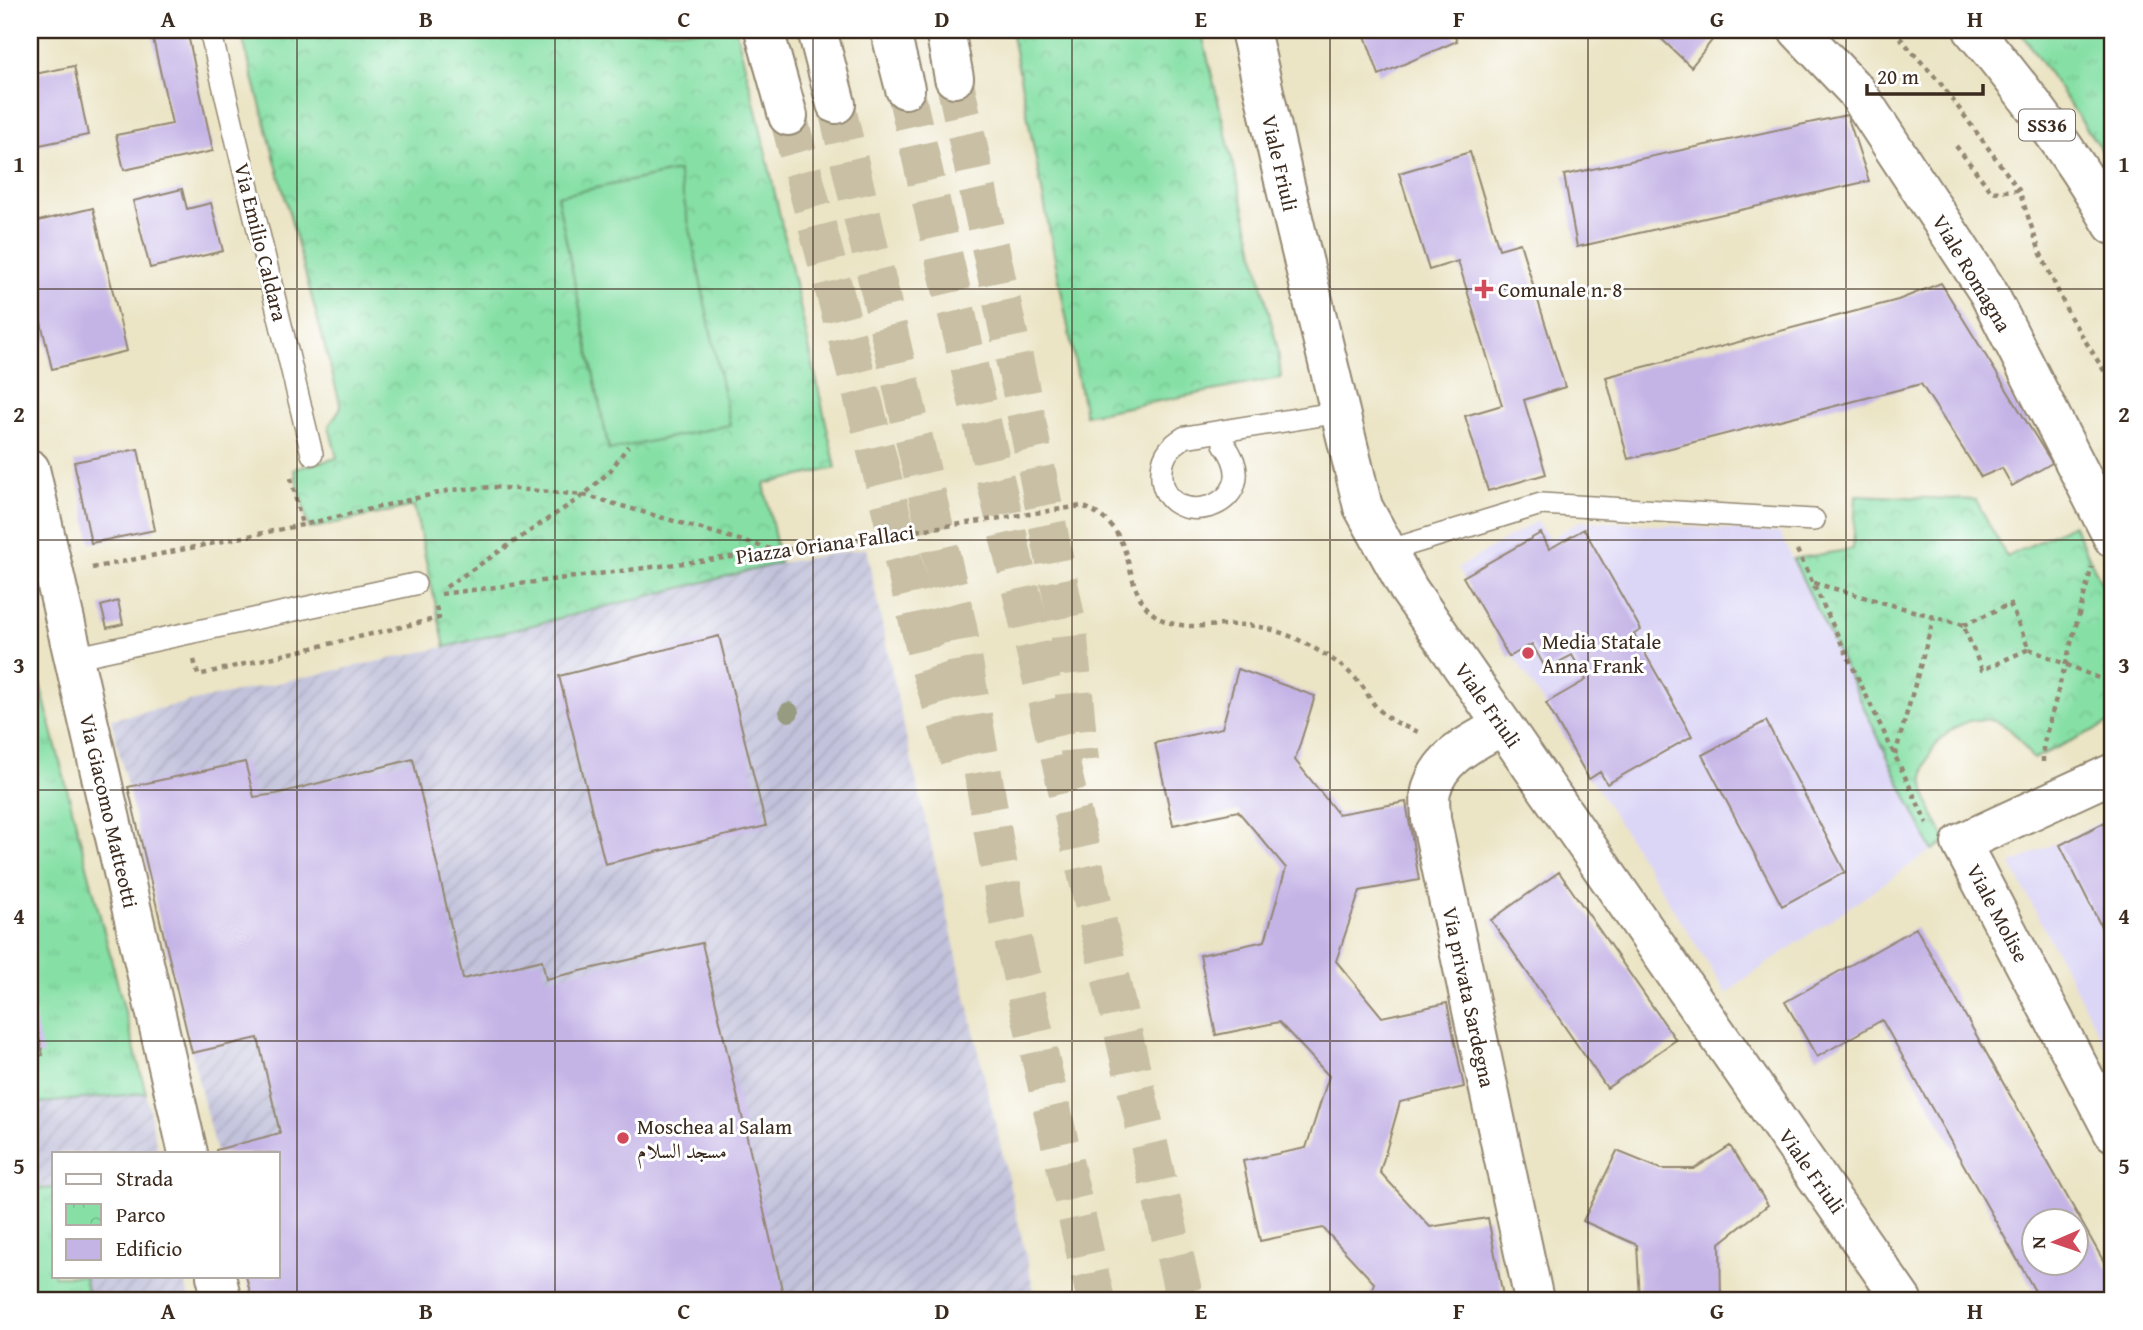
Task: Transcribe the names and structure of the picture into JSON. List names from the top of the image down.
{
  "streets": {
    "main road": [
      "SS36",
      "Viale Friuli",
      "Viale Romagna",
      "Via Giacomo Matteotti",
      "Viale Molise",
      "Via privata Sardegna"
    ],
    "lane": ["Via Emilio Caldara"],
    "path": ["Piazza Oriana Fallaci"]
  },
  "crossings": [
    ["Viale Friuli", "Via privata Sardegna"]
  ],
  "places": {
    "health": ["Comunale n. 8"],
    "other": ["Media Statale Anna Frank", "Moschea al Salam مسجد السلام"]
  },
  "legend": ["Strada", "Parco", "Edificio"],
  "scale_bar": "20 m",
  "north": "left",
  "grid": {
    "columns": [
      "A",
      "B",
      "C",
      "D",
      "E",
      "F",
      "G",
      "H"
    ],
    "rows": [
      "1",
      "2",
      "3",
      "4",
      "5"
    ]
  }
}
